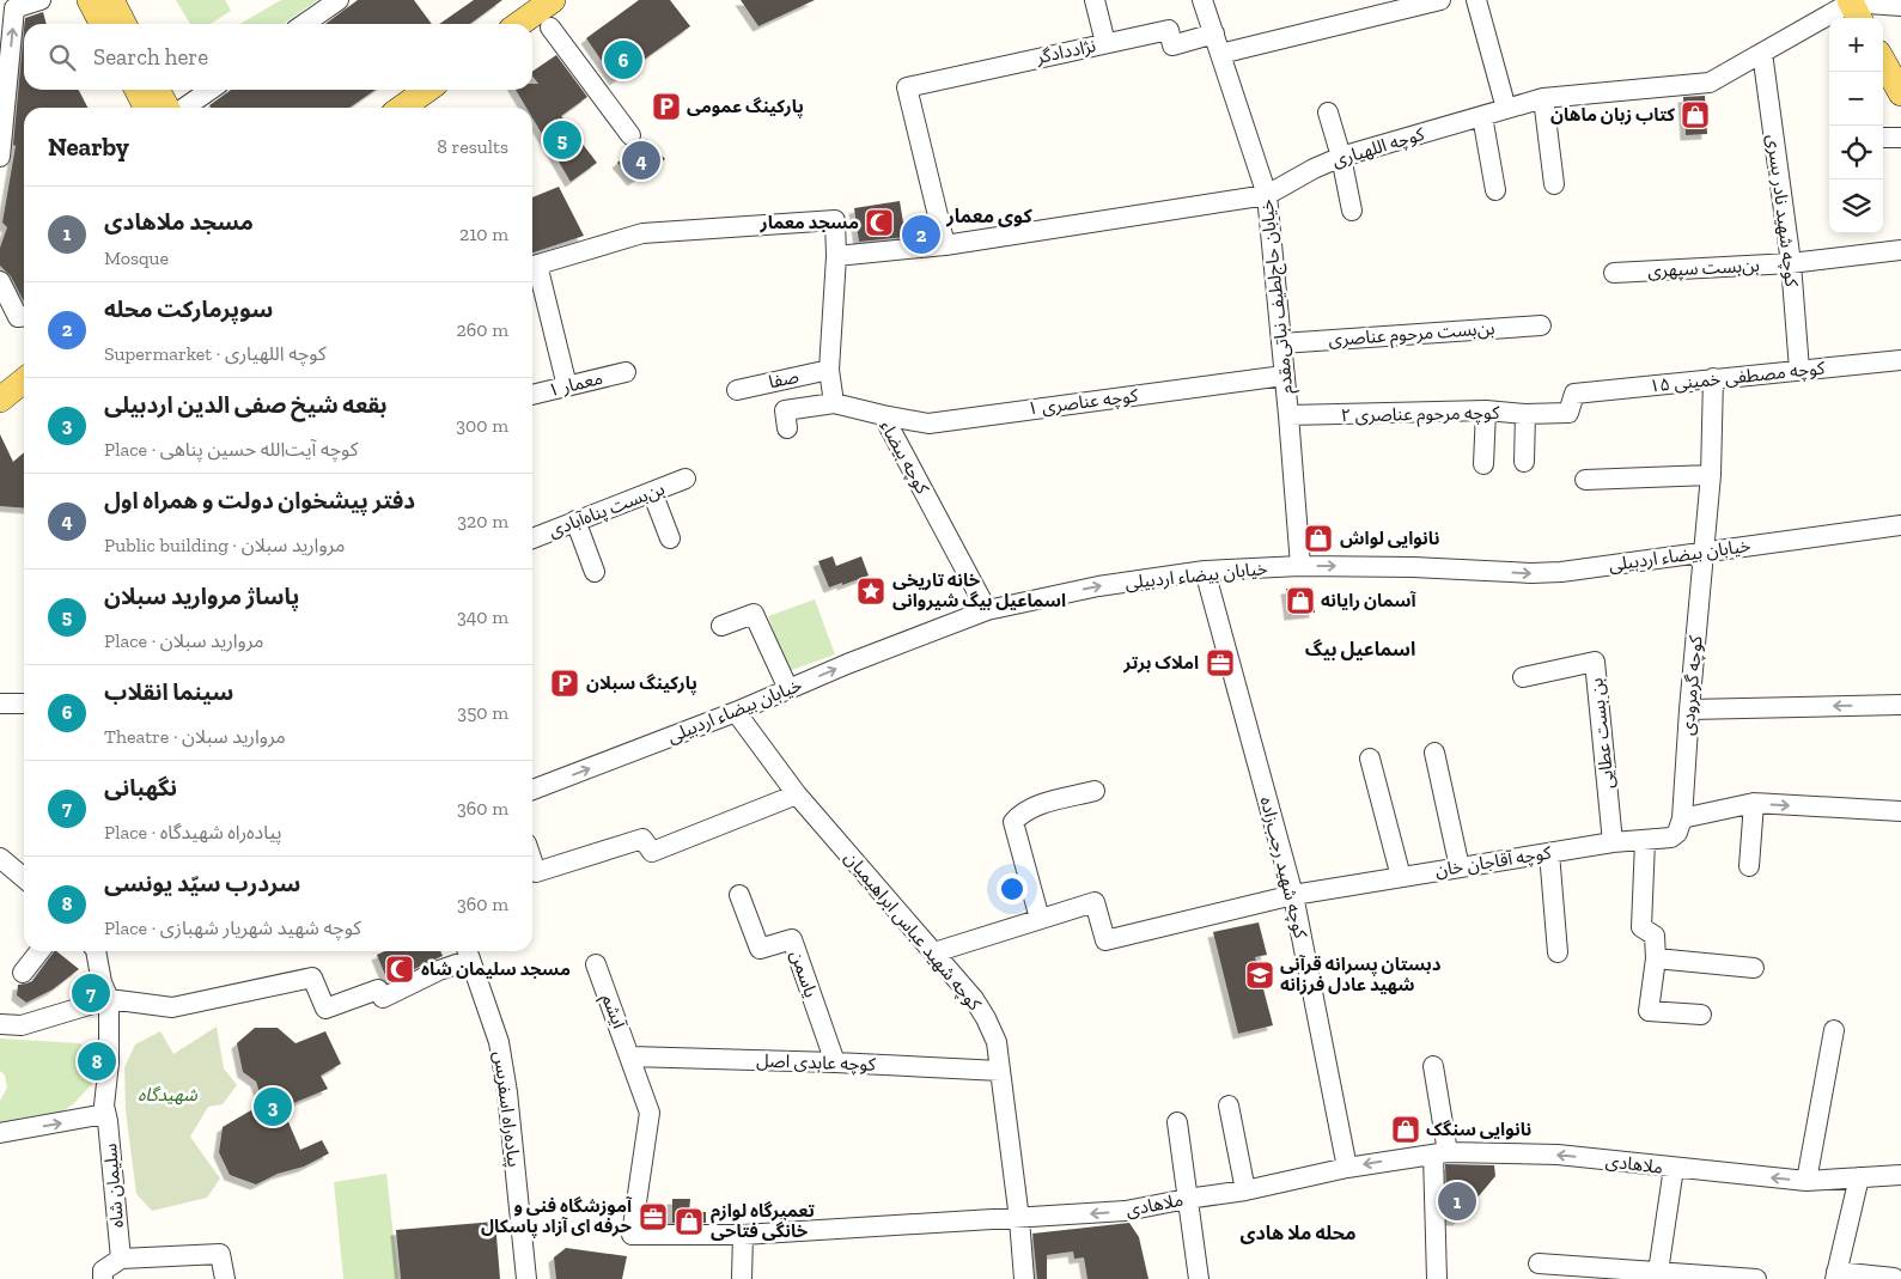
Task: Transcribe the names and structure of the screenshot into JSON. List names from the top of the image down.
{
  "streets": {
    "street": [
      "نژاددادگر",
      "کوچه اللهیاری",
      "کوچه شهید نادر یسری",
      "بن‌بست سپهری",
      "خیابان حاج‌لطیف نباتی‌مقدم",
      "بن‌بست مرحوم عناصری",
      "کوچه مصطفی خمینی ۱۵",
      "صفا",
      "معمار ۱",
      "کوچه عناصری ۱",
      "کوچه مرحوم عناصری ۲",
      "کوچه بیضاء",
      "بن‌بست پناه‌آبادی",
      "خیابان بیضاء اردبیلی",
      "کوچه گرمرودی",
      "بن بست عطایی",
      "کوچه آقاجان خان",
      "کوچه شهید رجب‌زاده",
      "کوچه شهید عباس ابراهیمیان",
      "یاسمن",
      "آیشم",
      "کوچه عابدی اصل",
      "پیاده‌راه اسفریس",
      "ملاهادی",
      "سلیمان شاه"
    ]
  },
  "crossings": [
    ["نژاددادگر", "کوچه اللهیاری"],
    ["نژاددادگر", "خیابان حاج‌لطیف نباتی‌مقدم"],
    ["کوچه اللهیاری", "کوچه شهید نادر یسری"],
    ["کوچه اللهیاری", "خیابان حاج‌لطیف نباتی‌مقدم"],
    ["کوچه شهید نادر یسری", "بن‌بست سپهری"],
    ["کوچه شهید نادر یسری", "کوچه مصطفی خمینی ۱۵"],
    ["خیابان حاج‌لطیف نباتی‌مقدم", "بن‌بست مرحوم عناصری"],
    ["خیابان حاج‌لطیف نباتی‌مقدم", "کوچه عناصری ۱"],
    ["خیابان حاج‌لطیف نباتی‌مقدم", "کوچه مرحوم عناصری ۲"],
    ["خیابان حاج‌لطیف نباتی‌مقدم", "خیابان بیضاء اردبیلی"],
    ["کوچه مصطفی خمینی ۱۵", "کوچه مرحوم عناصری ۲"],
    ["کوچه مصطفی خمینی ۱۵", "کوچه گرمرودی"],
    ["کوچه عناصری ۱", "کوچه بیضاء"],
    ["کوچه بیضاء", "خیابان بیضاء اردبیلی"],
    ["خیابان بیضاء اردبیلی", "کوچه گرمرودی"],
    ["خیابان بیضاء اردبیلی", "کوچه شهید رجب‌زاده"],
    ["خیابان بیضاء اردبیلی", "کوچه شهید عباس ابراهیمیان"],
    ["کوچه گرمرودی", "کوچه آقاجان خان"],
    ["بن بست عطایی", "کوچه آقاجان خان"],
    ["کوچه آقاجان خان", "کوچه شهید رجب‌زاده"],
    ["کوچه شهید رجب‌زاده", "ملاهادی"],
    ["کوچه شهید عباس ابراهیمیان", "کوچه عابدی اصل"],
    ["کوچه شهید عباس ابراهیمیان", "ملاهادی"],
    ["یاسمن", "کوچه عابدی اصل"],
    ["آیشم", "کوچه عابدی اصل"],
    ["آیشم", "ملاهادی"]
  ],
  "districts": ["کوی معمار", "اسماعیل بیگ", "محله ملا هادی"],
  "parks": ["شهیدگاه"],
  "places": {
    "parking": ["پارکینگ عمومی", "پارکینگ سبلان"],
    "shop": [
      "کتاب زبان ماهان",
      "نانوایی لواش",
      "آسمان رایانه",
      "نانوایی سنگک",
      "تعمیرگاه لوازم خانگی فتاحی"
    ],
    "mosque": ["مسجد معمار", "مسجد سلیمان شاه"],
    "place": ["خانه تاریخی اسماعیل بیگ شیروانی"],
    "office": ["املاک برتر", "آموزشگاه فنی و حرفه ای آزاد پاسکال"],
    "school or university": ["دبستان پسرانه قرآنی شهید عادل فرزانه"]
  },
  "page": {
    "map_buttons": ["+", "−"],
    "search": "Search here",
    "pins": [
      "6",
      "5",
      "4",
      "2",
      "7",
      "8",
      "3",
      "1"
    ],
    "heading": ["Nearby", "8 results"],
    "list": [
      {
        "mark": "1",
        "name": "مسجد ملاهادی",
        "note": "Mosque",
        "value": "210 m"
      },
      {
        "mark": "2",
        "name": "سوپرمارکت محله",
        "note": "Supermarket · کوچه اللهیاری",
        "value": "260 m"
      },
      {
        "mark": "3",
        "name": "بقعه شیخ صفی الدین اردبیلی",
        "note": "Place · کوچه آیت‌الله حسین پناهی",
        "value": "300 m"
      },
      {
        "mark": "4",
        "name": "دفتر پیشخوان دولت و همراه اول",
        "note": "Public building · مروارید سبلان",
        "value": "320 m"
      },
      {
        "mark": "5",
        "name": "پاساژ مروارید سبلان",
        "note": "Place · مروارید سبلان",
        "value": "340 m"
      },
      {
        "mark": "6",
        "name": "سینما انقلاب",
        "note": "Theatre · مروارید سبلان",
        "value": "350 m"
      },
      {
        "mark": "7",
        "name": "نگهبانی",
        "note": "Place · پیاده‌راه شهیدگاه",
        "value": "360 m"
      },
      {
        "mark": "8",
        "name": "سردرب سیّد یونسی",
        "note": "Place · کوچه شهید شهریار شهبازی",
        "value": "360 m"
      }
    ]
  }
}
